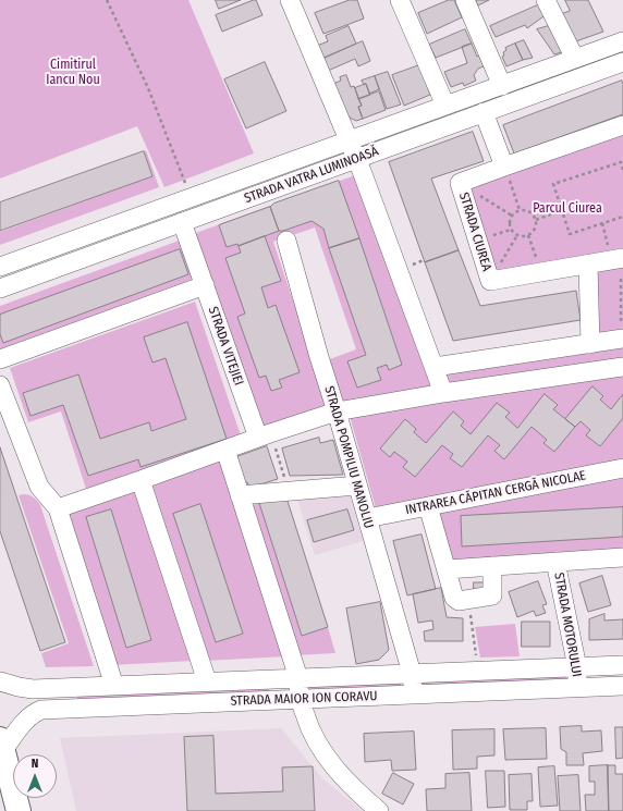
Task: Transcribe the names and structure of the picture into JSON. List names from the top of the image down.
{
  "streets": {
    "street": [
      "STRADA VATRA LUMINOASĂ",
      "STRADA CIUREA",
      "STRADA VITEJIEI",
      "STRADA POMPILIU MANOLIU",
      "INTRAREA CĂPITAN CERGĂ NICOLAE",
      "STRADA MOTORULUI",
      "STRADA MAIOR ION CORAVU"
    ]
  },
  "crossings": [
    ["STRADA VATRA LUMINOASĂ", "STRADA VITEJIEI"],
    ["STRADA POMPILIU MANOLIU", "INTRAREA CĂPITAN CERGĂ NICOLAE"],
    ["STRADA POMPILIU MANOLIU", "STRADA MAIOR ION CORAVU"],
    ["STRADA MOTORULUI", "STRADA MAIOR ION CORAVU"]
  ],
  "parks": ["Cimitirul Iancu Nou", "Parcul Ciurea"],
  "north": "top"
}
